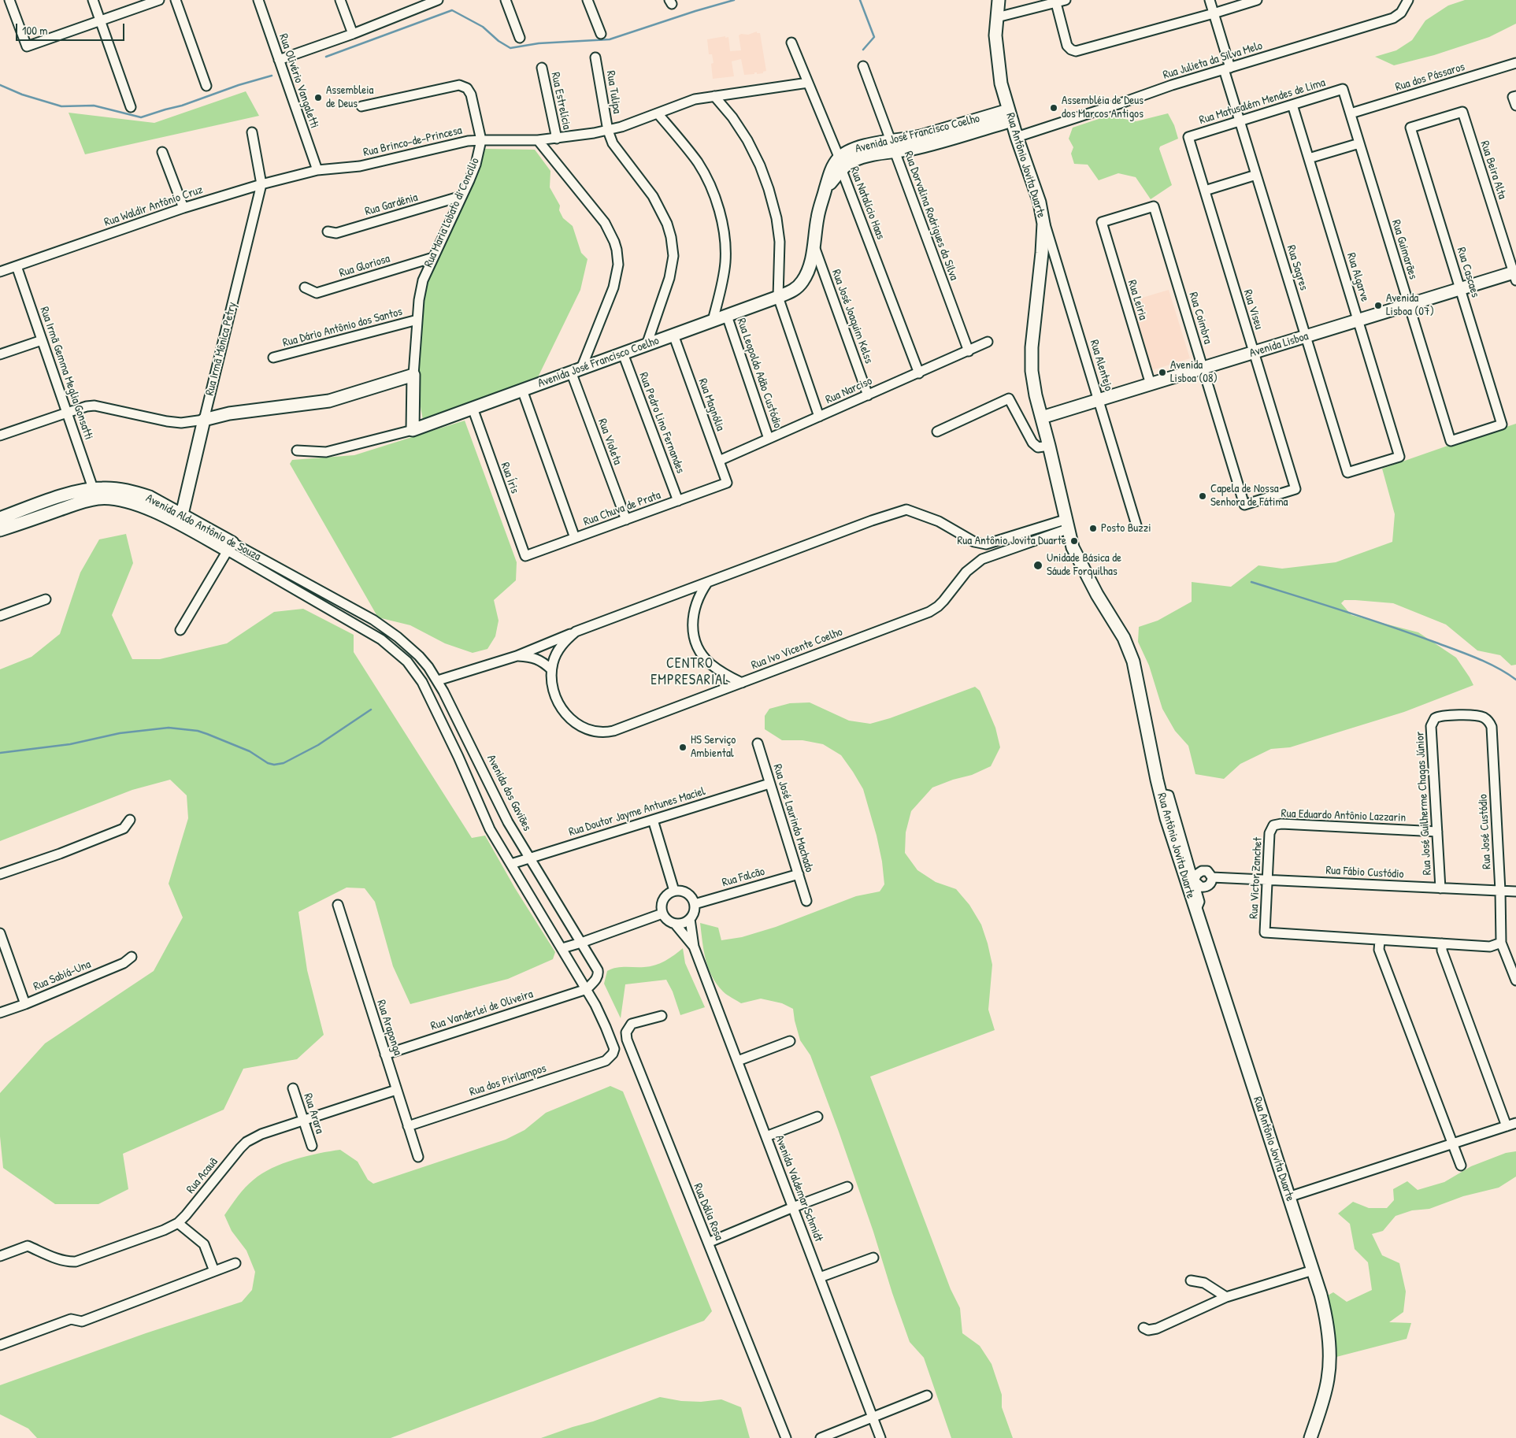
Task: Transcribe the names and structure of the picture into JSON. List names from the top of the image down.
{
  "streets": {
    "street": [
      "Rua Julieta da Silva Melo",
      "Rua dos Pássaros",
      "Rua Olivério Vangaletti",
      "Rua Tulipa",
      "Rua Estrelícia",
      "Rua Matusalém Mendes de Lima",
      "Avenida José Francisco Coelho",
      "Rua Brinco-de-Princesa",
      "Rua Antônio Jovita Duarte",
      "Rua Beira Alta",
      "Rua Natalício Haas",
      "Rua Gardênia",
      "Rua Waldir Antônio Cruz",
      "Rua Maria Lobato di Concilio",
      "Rua Dorvalina Rodrigues da Silva",
      "Rua Guimarães",
      "Rua Gloriosa",
      "Rua Sagres",
      "Rua Cascaes",
      "Rua Algarve",
      "Rua Leiria",
      "Rua Viseu",
      "Rua José Joaquim Kelss",
      "Rua Coimbra",
      "Rua Dário Antônio dos Santos",
      "Avenida Lisboa",
      "Rua Irmã Mônica Petry",
      "Rua Alentejo",
      "Rua Irmã Gemma Meglia Gonsatti",
      "Rua Leopoldo Adão Custódio",
      "Rua Narciso",
      "Rua Magnólia",
      "Rua Pedro Lino Fernandes",
      "Rua Violeta",
      "Rua Íris",
      "Rua Chuva de Prata",
      "Avenida Aldo Antônio de Souza",
      "Rua Ivo Vicente Coelho",
      "Avenida dos Gaviões",
      "Rua José Guilherme Chagas Júnior",
      "Rua Doutor Jayme Antunes Maciel",
      "Rua Eduardo Antônio Lazzarin",
      "Rua José Laurindo Machado",
      "Rua José Custódio",
      "Rua Fábio Custódio",
      "Rua Falcão",
      "Rua Victor Zanchet",
      "Rua Sabiá-Una",
      "Rua Vanderlei de Oliveira",
      "Rua Araponga",
      "Rua dos Pirilampos",
      "Rua Arara",
      "Rua Acauã",
      "Avenida Valdemar Schmidt",
      "Rua Dália Rosa"
    ]
  },
  "crossings": [
    ["Rua Julieta da Silva Melo", "Rua Antônio Jovita Duarte"],
    ["Rua Julieta da Silva Melo", "Rua Sagres"],
    ["Rua dos Pássaros", "Rua Guimarães"],
    ["Rua Olivério Vangaletti", "Rua Brinco-de-Princesa"],
    ["Rua Olivério Vangaletti", "Rua Waldir Antônio Cruz"],
    ["Rua Tulipa", "Avenida José Francisco Coelho"],
    ["Rua Matusalém Mendes de Lima", "Rua Guimarães"],
    ["Rua Matusalém Mendes de Lima", "Rua Sagres"],
    ["Rua Matusalém Mendes de Lima", "Rua Algarve"],
    ["Rua Matusalém Mendes de Lima", "Rua Viseu"],
    ["Avenida José Francisco Coelho", "Rua Antônio Jovita Duarte"],
    ["Avenida José Francisco Coelho", "Rua Natalício Haas"],
    ["Avenida José Francisco Coelho", "Rua Maria Lobato di Concilio"],
    ["Avenida José Francisco Coelho", "Rua Dorvalina Rodrigues da Silva"],
    ["Avenida José Francisco Coelho", "Rua José Joaquim Kelss"],
    ["Avenida José Francisco Coelho", "Rua Leopoldo Adão Custódio"],
    ["Avenida José Francisco Coelho", "Rua Magnólia"],
    ["Avenida José Francisco Coelho", "Rua Pedro Lino Fernandes"],
    ["Avenida José Francisco Coelho", "Rua Violeta"],
    ["Avenida José Francisco Coelho", "Rua Íris"],
    ["Rua Brinco-de-Princesa", "Rua Waldir Antônio Cruz"],
    ["Rua Brinco-de-Princesa", "Rua Maria Lobato di Concilio"],
    ["Rua Antônio Jovita Duarte", "Avenida Lisboa"],
    ["Rua Antônio Jovita Duarte", "Rua Alentejo"],
    ["Rua Antônio Jovita Duarte", "Rua Ivo Vicente Coelho"],
    ["Rua Beira Alta", "Rua Cascaes"],
    ["Rua Beira Alta", "Avenida Lisboa"],
    ["Rua Natalício Haas", "Rua Narciso"],
    ["Rua Gardênia", "Rua Maria Lobato di Concilio"],
    ["Rua Waldir Antônio Cruz", "Rua Irmã Mônica Petry"],
    ["Rua Waldir Antônio Cruz", "Rua Irmã Gemma Meglia Gonsatti"],
    ["Rua Maria Lobato di Concilio", "Rua Gloriosa"],
    ["Rua Maria Lobato di Concilio", "Rua Dário Antônio dos Santos"],
    ["Rua Dorvalina Rodrigues da Silva", "Rua Narciso"],
    ["Rua Guimarães", "Rua Cascaes"],
    ["Rua Guimarães", "Avenida Lisboa"],
    ["Rua Sagres", "Rua Algarve"],
    ["Rua Sagres", "Avenida Lisboa"],
    ["Rua Cascaes", "Avenida Lisboa"],
    ["Rua Algarve", "Avenida Lisboa"],
    ["Rua Leiria", "Rua Coimbra"],
    ["Rua Leiria", "Avenida Lisboa"],
    ["Rua Viseu", "Rua Coimbra"],
    ["Rua Viseu", "Avenida Lisboa"],
    ["Rua José Joaquim Kelss", "Rua Narciso"],
    ["Rua Coimbra", "Avenida Lisboa"],
    ["Avenida Lisboa", "Rua Alentejo"],
    ["Rua Irmã Mônica Petry", "Avenida Aldo Antônio de Souza"],
    ["Rua Irmã Gemma Meglia Gonsatti", "Avenida Aldo Antônio de Souza"],
    ["Rua Leopoldo Adão Custódio", "Rua Narciso"],
    ["Rua Narciso", "Rua Magnólia"],
    ["Rua Magnólia", "Rua Chuva de Prata"],
    ["Rua Pedro Lino Fernandes", "Rua Chuva de Prata"],
    ["Rua Violeta", "Rua Chuva de Prata"],
    ["Rua Íris", "Rua Chuva de Prata"],
    ["Avenida Aldo Antônio de Souza", "Avenida dos Gaviões"],
    ["Rua Ivo Vicente Coelho", "Avenida dos Gaviões"],
    ["Avenida dos Gaviões", "Rua Doutor Jayme Antunes Maciel"],
    ["Avenida dos Gaviões", "Rua Vanderlei de Oliveira"],
    ["Avenida dos Gaviões", "Rua dos Pirilampos"],
    ["Rua José Guilherme Chagas Júnior", "Rua Eduardo Antônio Lazzarin"],
    ["Rua José Guilherme Chagas Júnior", "Rua José Custódio"],
    ["Rua José Guilherme Chagas Júnior", "Rua Fábio Custódio"],
    ["Rua Doutor Jayme Antunes Maciel", "Rua José Laurindo Machado"],
    ["Rua Eduardo Antônio Lazzarin", "Rua Victor Zanchet"],
    ["Rua José Laurindo Machado", "Rua Falcão"],
    ["Rua José Custódio", "Rua Fábio Custódio"],
    ["Rua Fábio Custódio", "Rua Victor Zanchet"],
    ["Rua Vanderlei de Oliveira", "Rua Araponga"],
    ["Rua Vanderlei de Oliveira", "Rua dos Pirilampos"],
    ["Rua Araponga", "Rua dos Pirilampos"],
    ["Rua Araponga", "Rua Acauã"],
    ["Rua Arara", "Rua Acauã"]
  ],
  "districts": ["CENTRO EMPRESARIAL"],
  "places": [
    "Assembleia de Deus",
    "Assembléia de Deus dos Marcos Antigos",
    "Avenida Lisboa (07)",
    "Avenida Lisboa (08)",
    "Capela de Nossa Senhora de Fátima",
    "Posto Buzzi",
    "Rua Antônio Jovita Duarte",
    "Unidade Básica de Sáude Forquilhas",
    "HS Serviço Ambiental"
  ],
  "scale_bar": "100 m"
}
